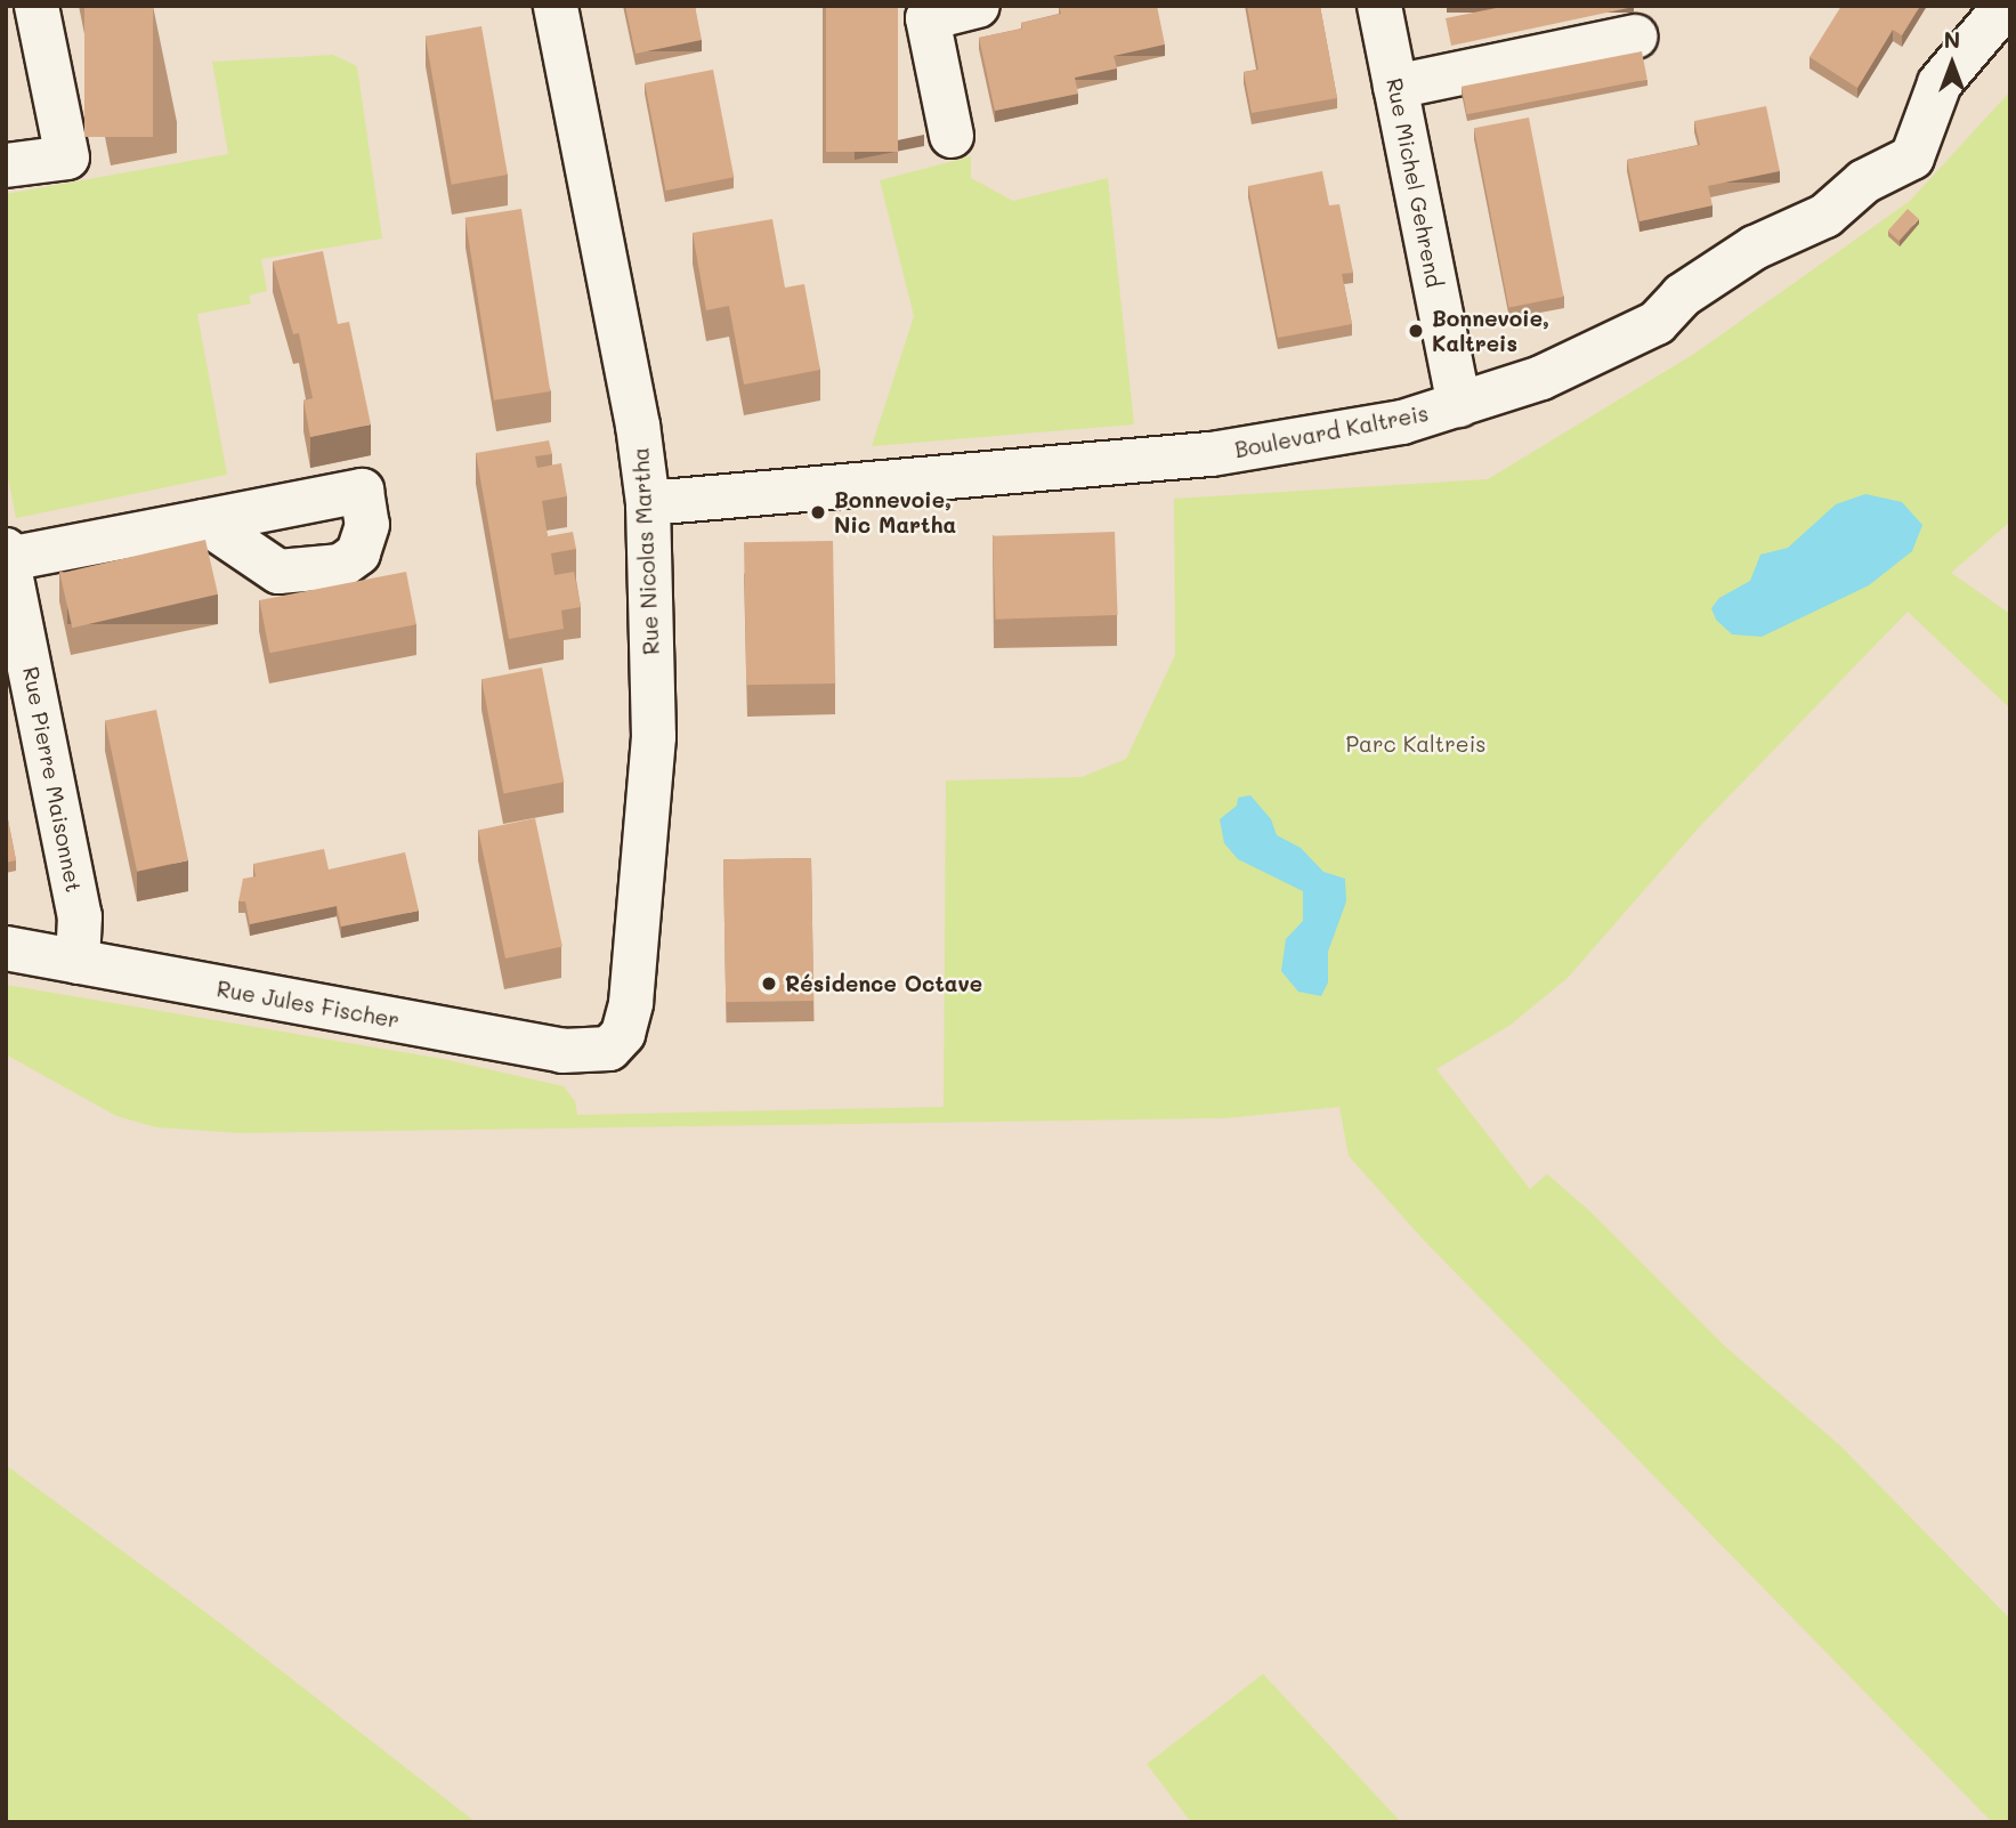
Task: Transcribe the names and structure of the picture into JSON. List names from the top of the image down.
{
  "streets": {
    "street": [
      "Rue Michel Gehrend",
      "Boulevard Kaltreis",
      "Rue Nicolas Martha",
      "Rue Pierre Maisonnet",
      "Rue Jules Fischer"
    ]
  },
  "crossings": [
    ["Rue Michel Gehrend", "Boulevard Kaltreis"],
    ["Boulevard Kaltreis", "Rue Nicolas Martha"],
    ["Rue Nicolas Martha", "Rue Jules Fischer"],
    ["Rue Pierre Maisonnet", "Rue Jules Fischer"]
  ],
  "parks": ["Parc Kaltreis"],
  "places": ["Bonnevoie, Kaltreis", "Bonnevoie, Nic Martha", "Résidence Octave"],
  "north": "top"
}
